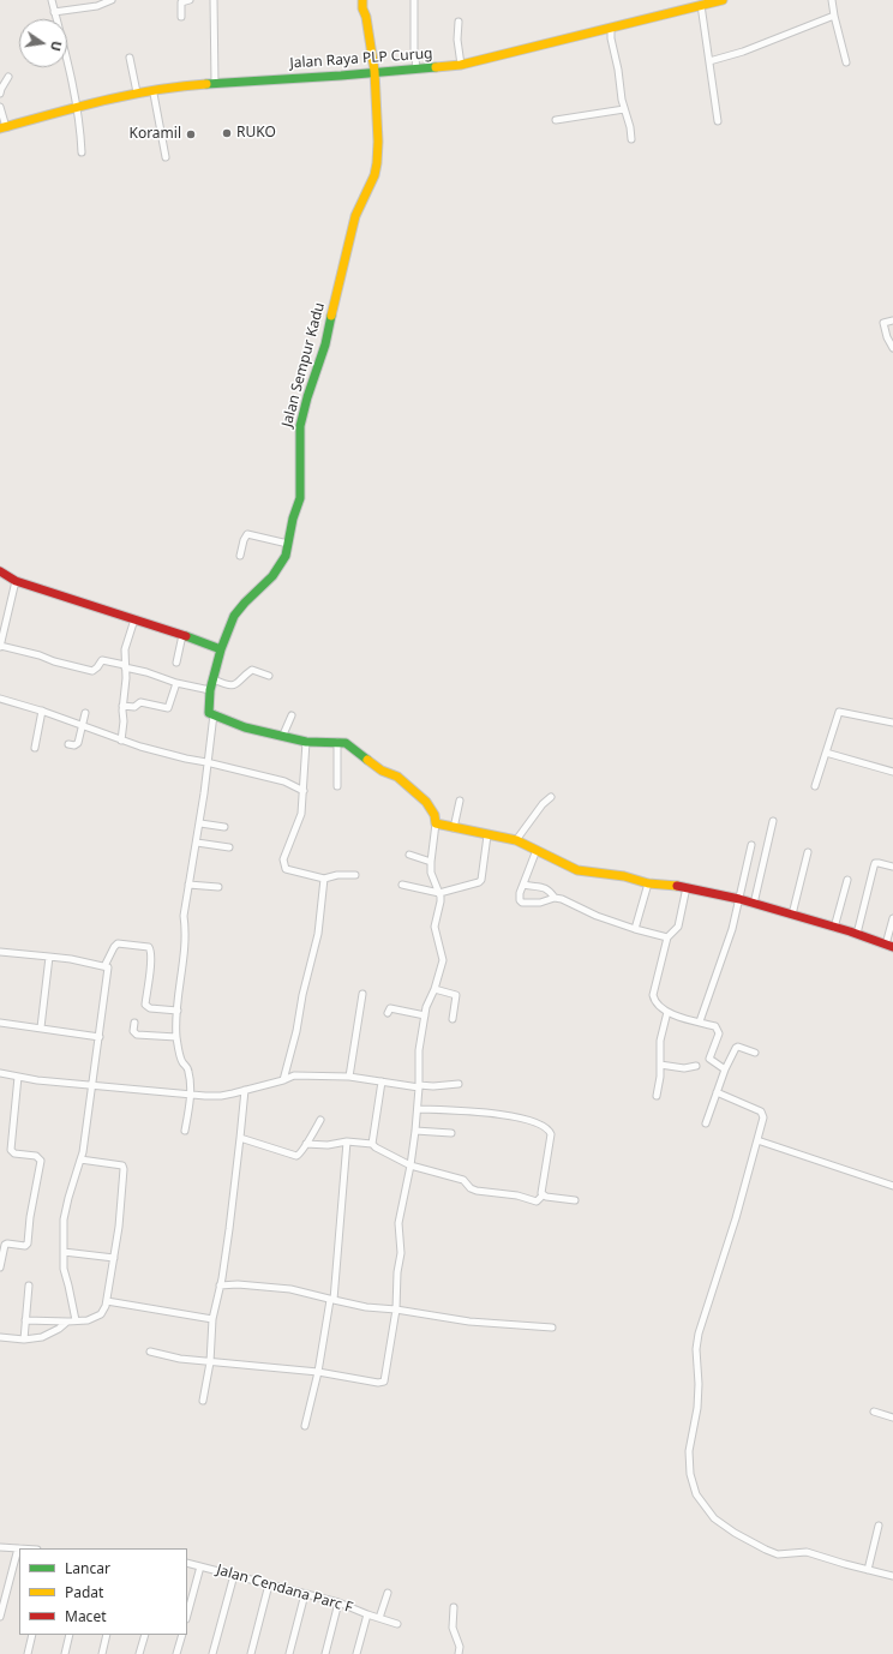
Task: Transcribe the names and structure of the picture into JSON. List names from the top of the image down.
{
  "streets": {
    "street": ["Jalan Raya PLP Curug", "Jalan Sempur Kadu", "Jalan Cendana Parc F"]
  },
  "crossings": [
    ["Jalan Raya PLP Curug", "Jalan Sempur Kadu"]
  ],
  "places": ["RUKO", "Koramil"],
  "legend": ["Lancar", "Padat", "Macet"],
  "north": "right"
}
